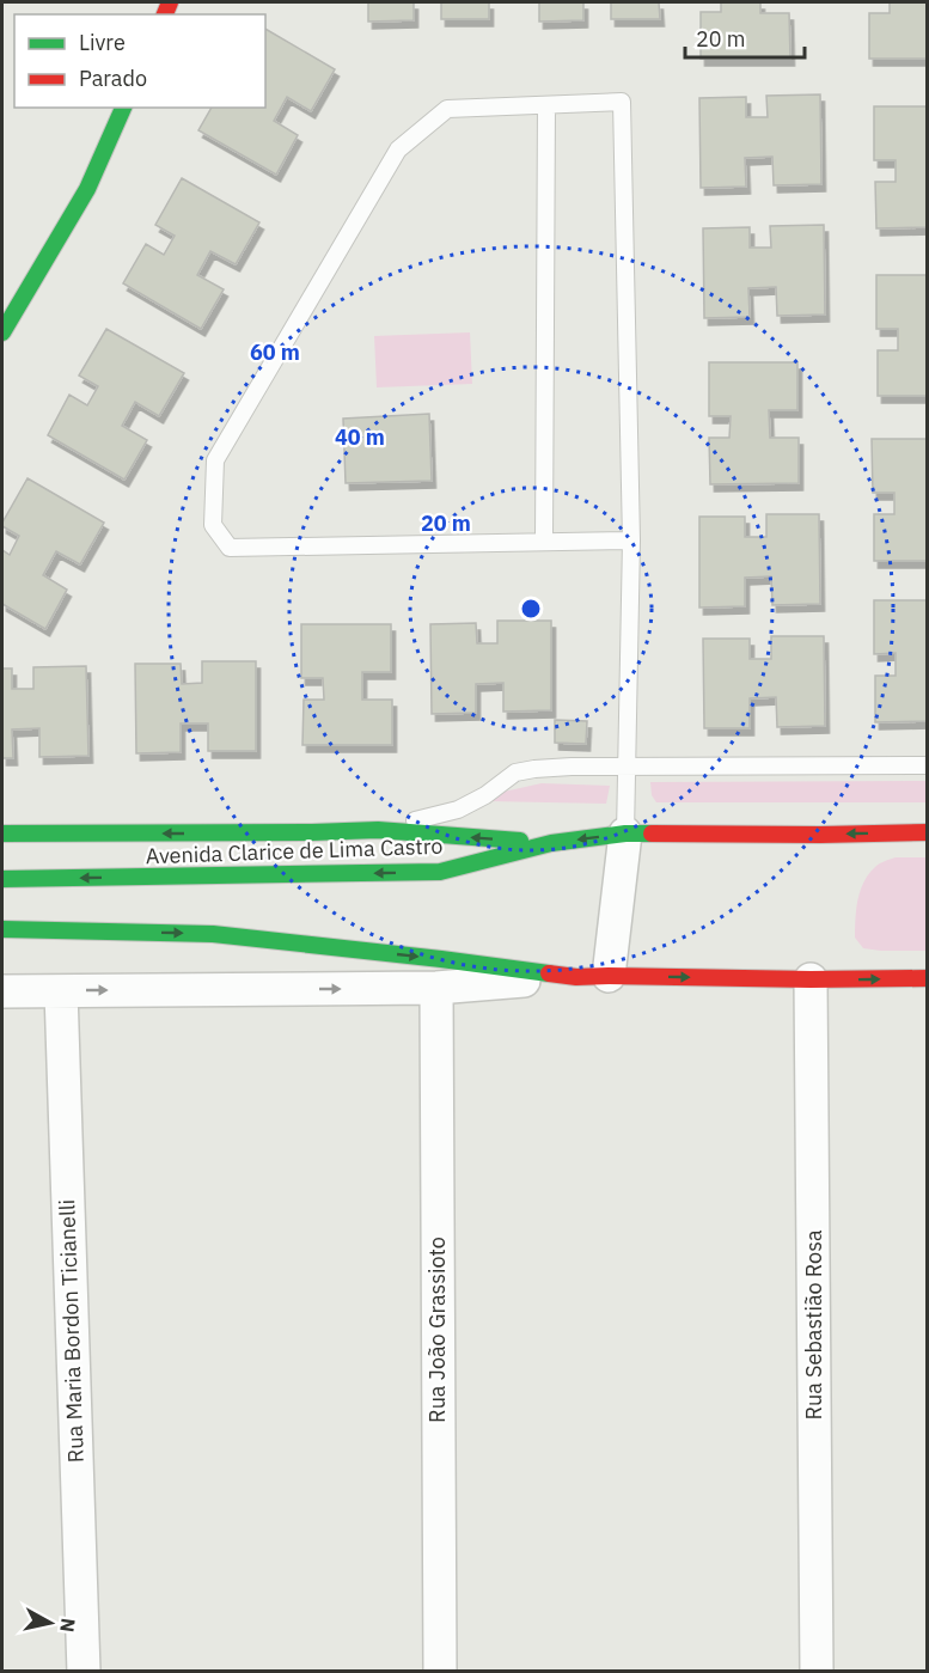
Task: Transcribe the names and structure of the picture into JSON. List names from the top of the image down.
{
  "streets": {
    "street": [
      "Avenida Clarice de Lima Castro",
      "Rua Sebastião Rosa",
      "Rua João Grassioto",
      "Rua Maria Bordon Ticianelli"
    ]
  },
  "legend": ["Livre", "Parado"],
  "scale_bar": "20 m",
  "north": "right",
  "rings": ["60 m", "40 m", "20 m"]
}
